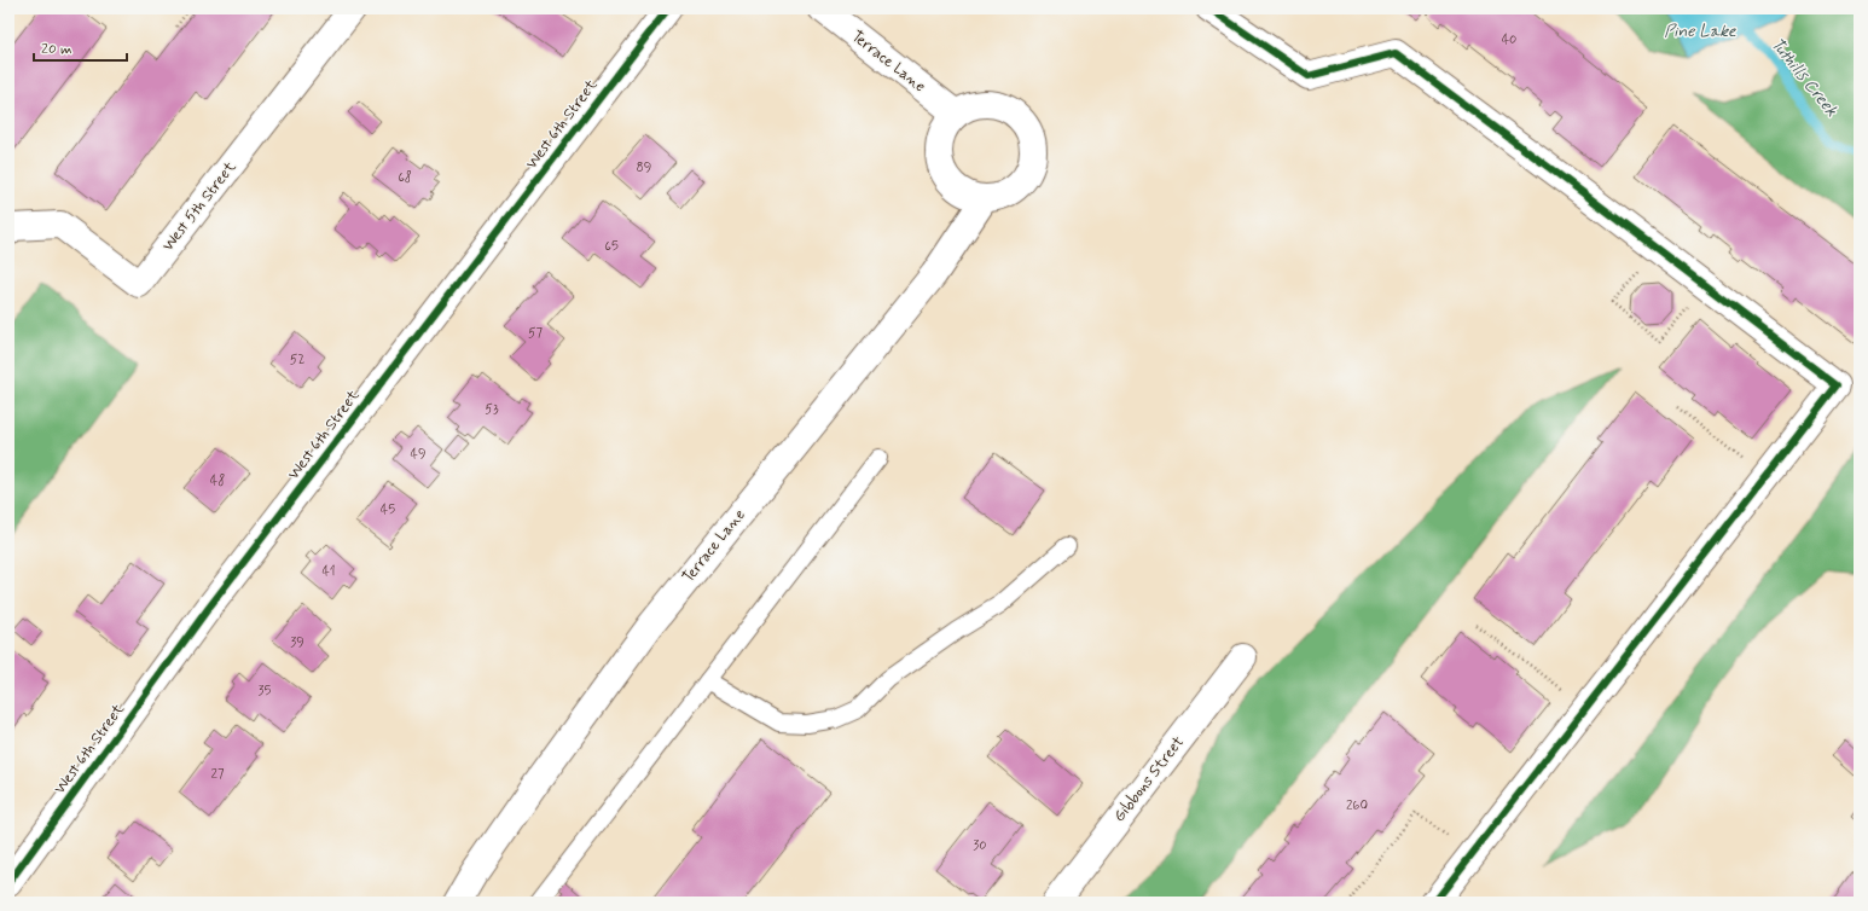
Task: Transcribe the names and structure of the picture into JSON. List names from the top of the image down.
{
  "streets": {
    "street": [
      "Terrace Lane",
      "West 6th Street",
      "West 5th Street",
      "Gibbons Street"
    ]
  },
  "water": ["Pine Lake", "Tuthills Creek"],
  "house_numbers": [
    "40",
    "89",
    "68",
    "65",
    "57",
    "52",
    "53",
    "49",
    "48",
    "45",
    "41",
    "39",
    "35",
    "27",
    "260",
    "30"
  ],
  "scale_bar": "20 m"
}
